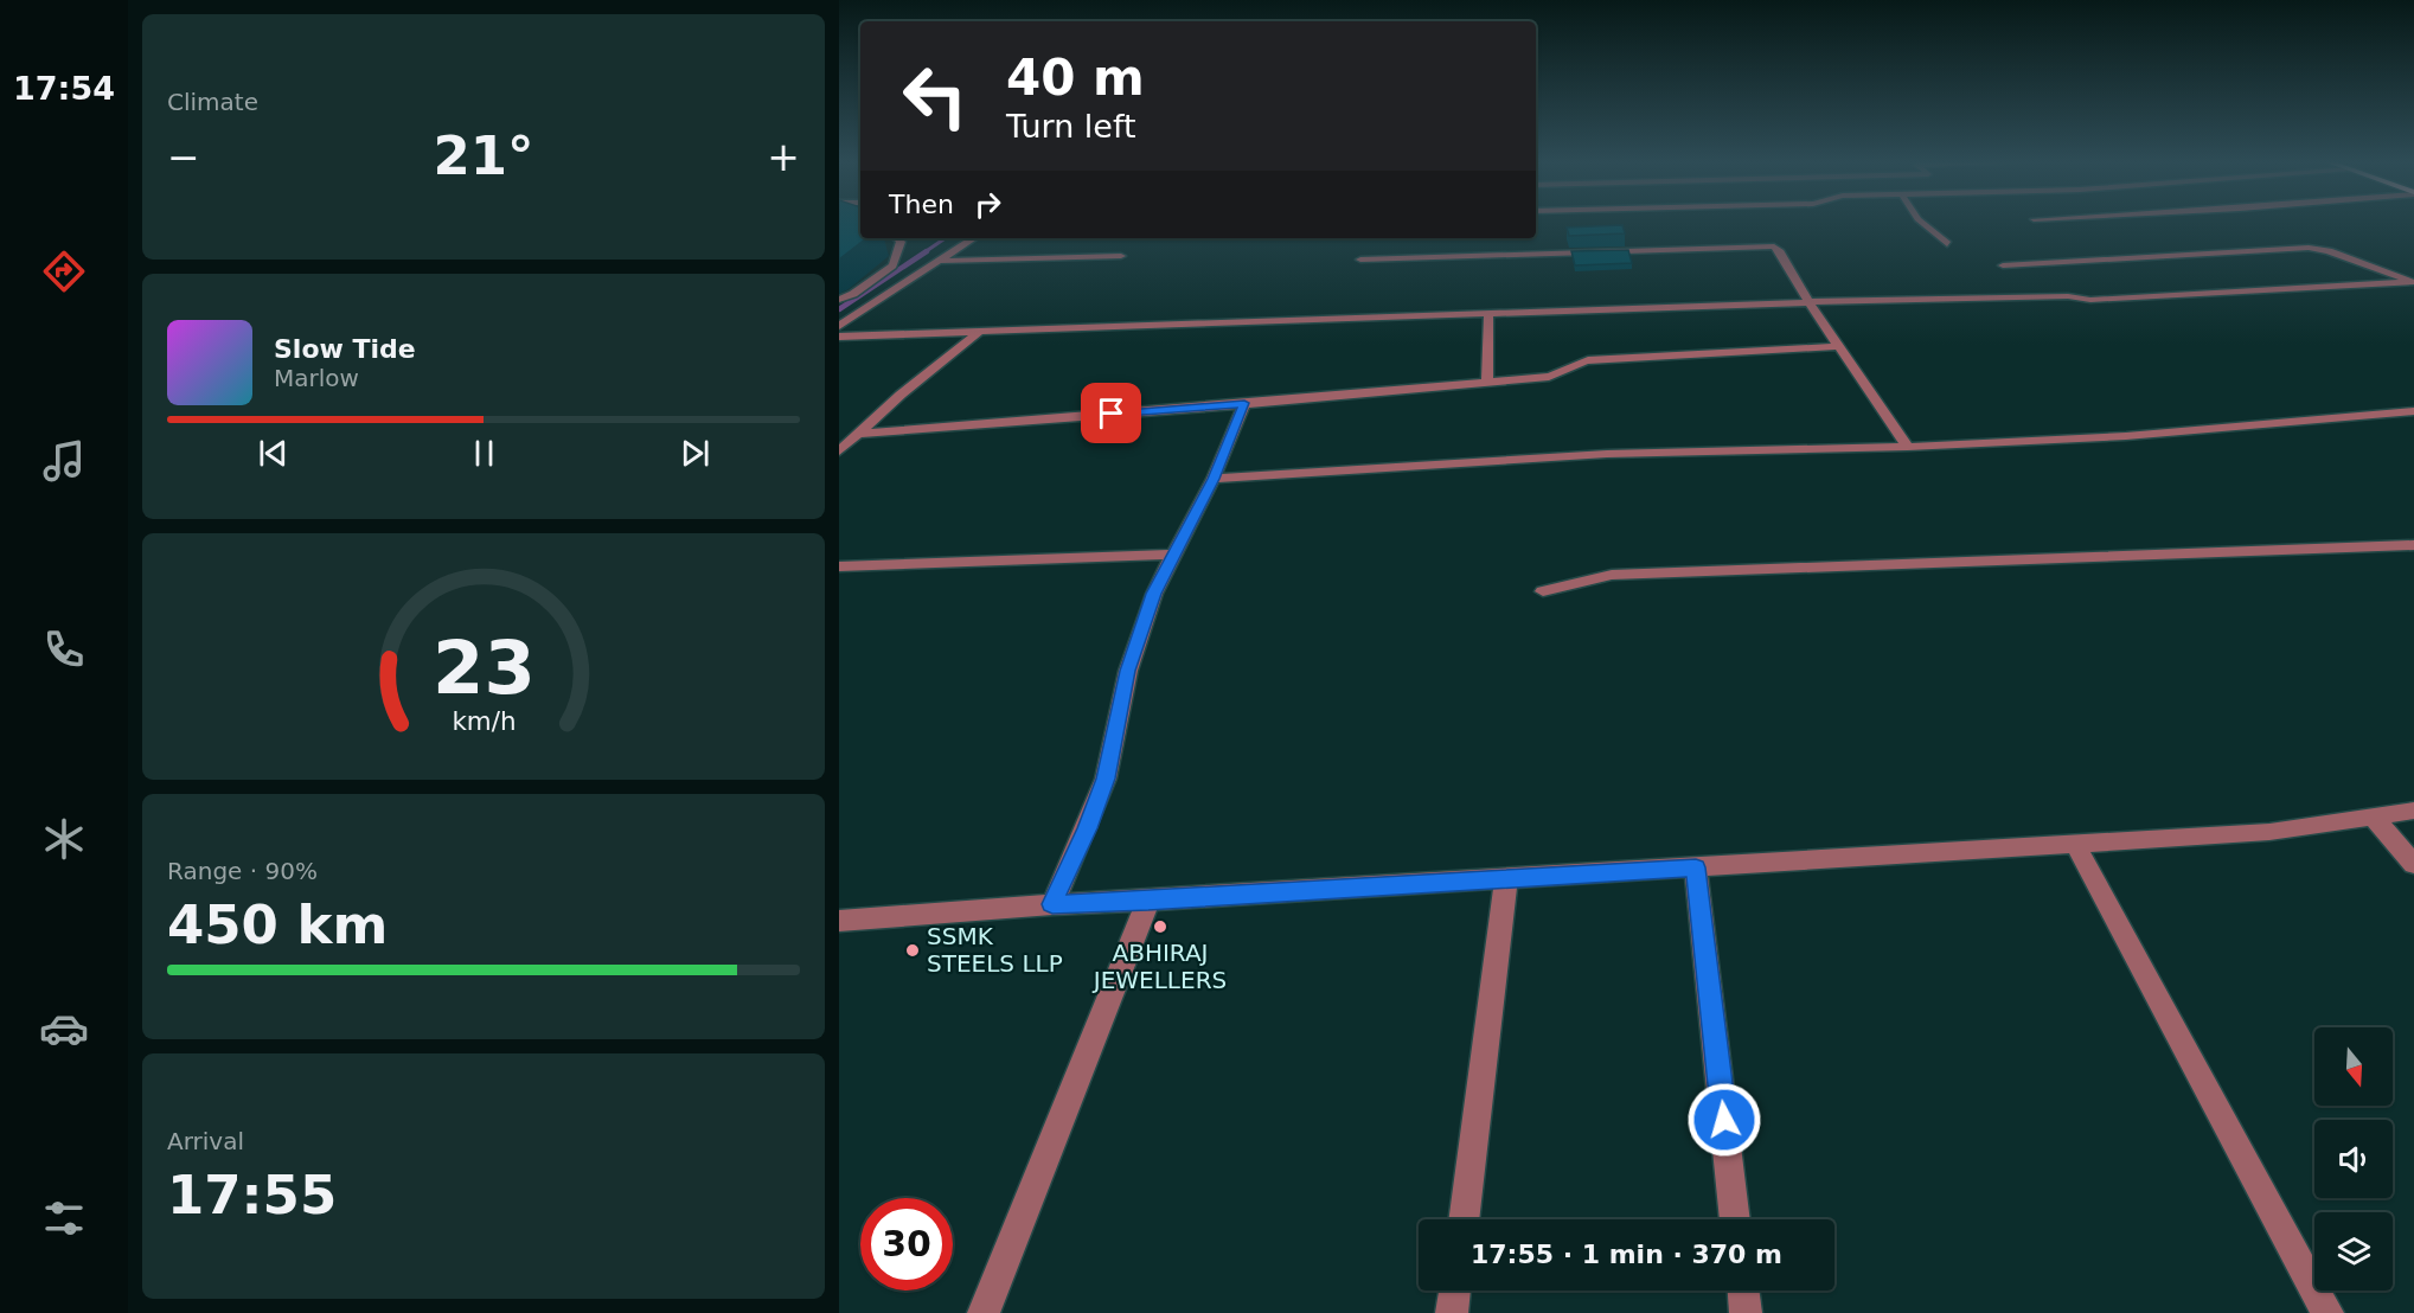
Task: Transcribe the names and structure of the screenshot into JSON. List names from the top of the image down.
{
  "places": ["ABHIRAJ JEWELLERS", "SSMK STEELS LLP"],
  "north": "bottom",
  "page": {
    "tabs": "17:54",
    "tile": [
      "Climate",
      ["Range · 90%", "450 km"],
      ["Arrival", "17:55"]
    ],
    "turn": ["40 m", "Turn left"],
    "heat": ["−", "21°", "+"],
    "then": "Then",
    "song": ["Slow Tide", "Marlow"],
    "limit": "30",
    "trip": "17:55 · 1 min · 370 m",
    "gauge": ["23", "km/h"]
  }
}
